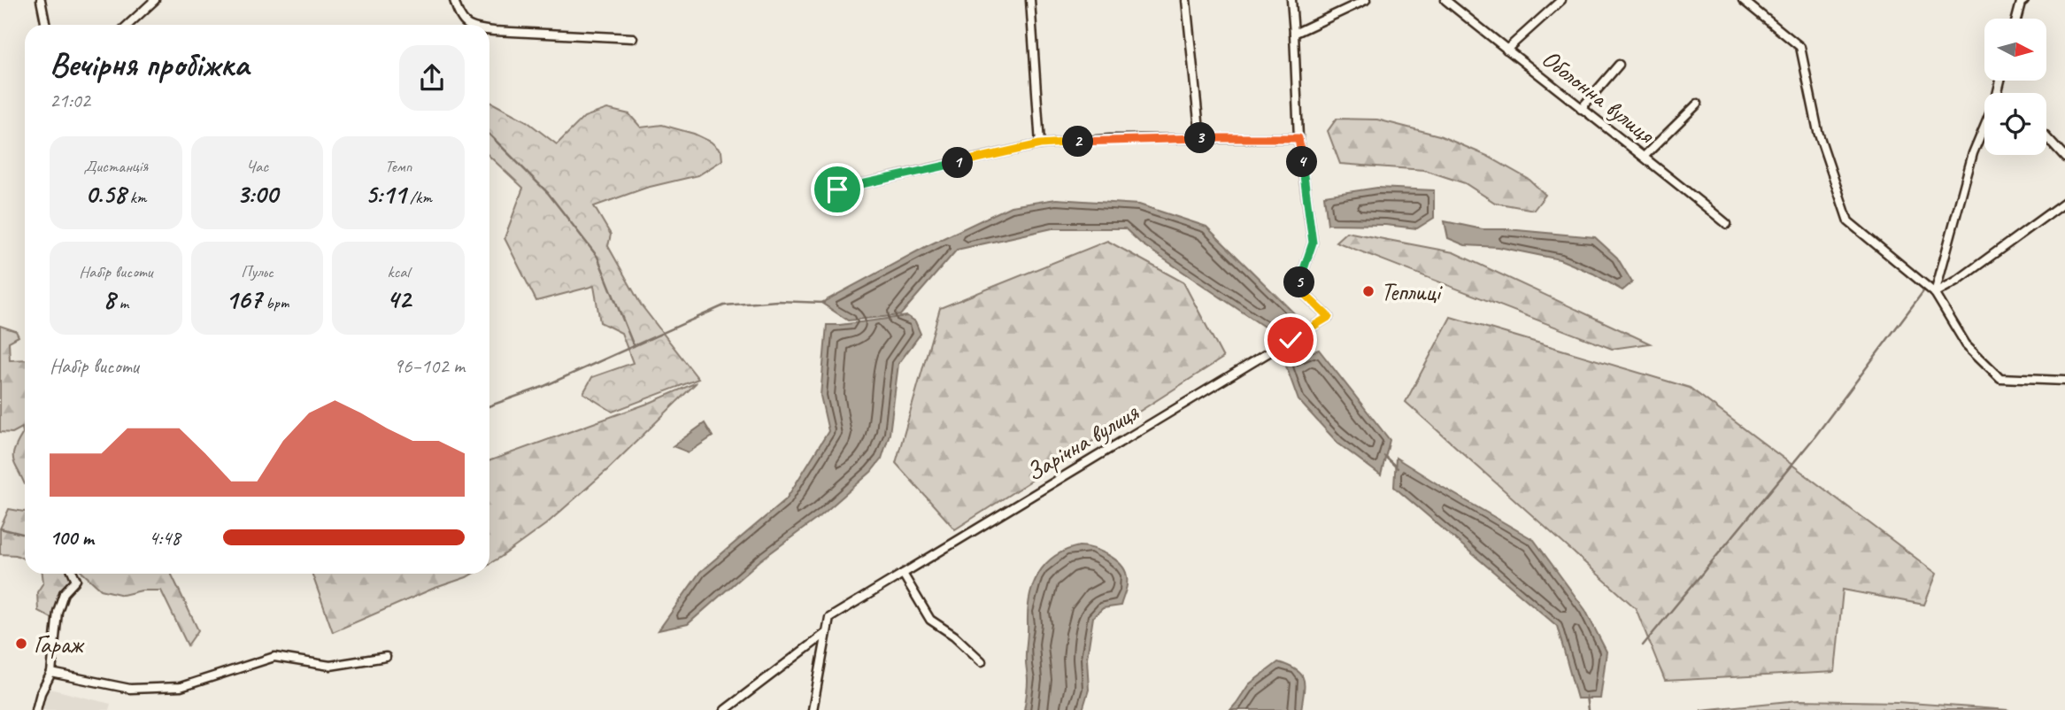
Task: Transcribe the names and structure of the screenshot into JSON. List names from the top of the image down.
{
  "streets": {
    "street": ["Оболонна вулиця", "Зарічна вулиця"]
  },
  "places": ["Теплиці", "Гараж"],
  "north": "right",
  "page": {
    "heading": ["Вечірня пробіжка", "21:02"],
    "pins": [
      "3",
      "2",
      "4",
      "1",
      "5"
    ],
    "stats": [
      ["Дистанція", "0.58 km"],
      ["Час", "3:00"],
      ["Темп", "5:11 /km"],
      ["Набір висоти", "8 m"],
      ["Пульс", "167 bpm"],
      ["kcal", "42"]
    ],
    "chart": ["Набір висоти", "96–102 m"],
    "list": [
      {
        "name": "100 m",
        "note": "4:48"
      }
    ]
  }
}
